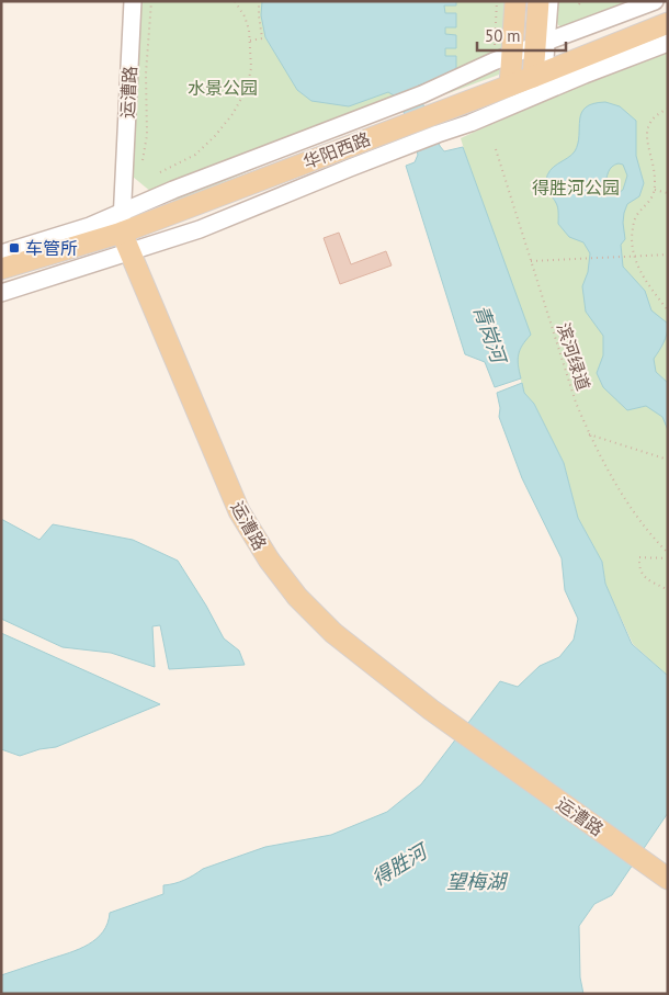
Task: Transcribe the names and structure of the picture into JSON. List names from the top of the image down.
{
  "streets": {
    "main road": ["运漕路", "华阳西路"],
    "path": ["滨河绿道"]
  },
  "crossings": [
    ["运漕路", "华阳西路"]
  ],
  "water": ["青岗河", "得胜河", "望梅湖"],
  "parks": ["水景公园", "得胜河公园"],
  "places": {
    "transit": ["车管所"]
  },
  "scale_bar": "50 m"
}
